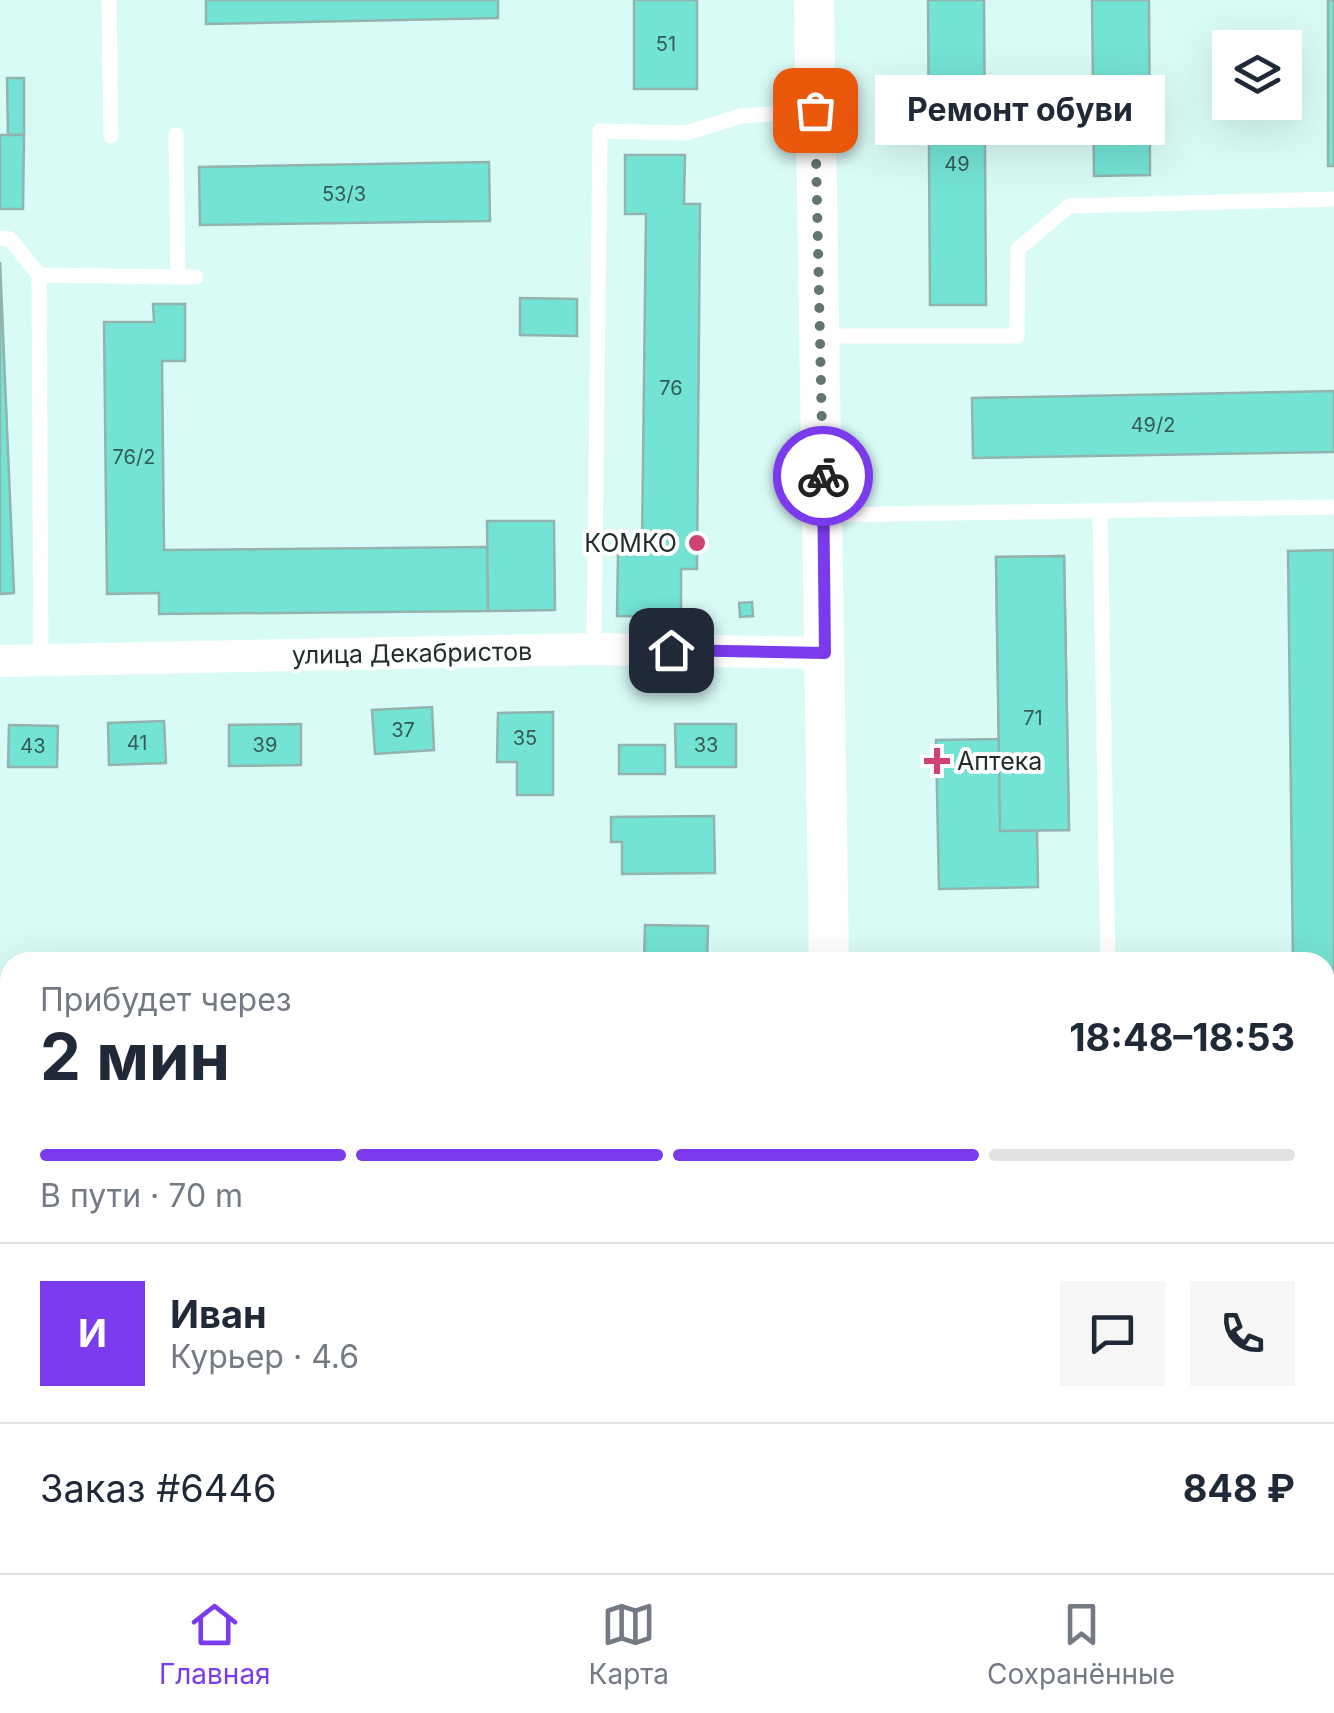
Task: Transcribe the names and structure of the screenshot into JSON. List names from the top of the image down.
{
  "streets": {
    "street": ["улица Декабристов"]
  },
  "places": {
    "other": ["Ремонт обуви", "КОМКО"],
    "health": ["Аптека"]
  },
  "house_numbers": [
    "51",
    "49",
    "53/3",
    "76",
    "49/2",
    "76/2",
    "71",
    "37",
    "35",
    "41",
    "39",
    "33",
    "43"
  ],
  "page": {
    "bubble": "Ремонт обуви",
    "heading": ["2 мин", "Прибудет через", "18:48–18:53"],
    "panel": [
      "Иван",
      "Курьер · 4.6",
      "Заказ #6446",
      "848 ₽"
    ],
    "bar": "В пути · 70 m",
    "round": "И",
    "tabs": ["Главная", "Карта", "Сохранённые"]
  }
}
